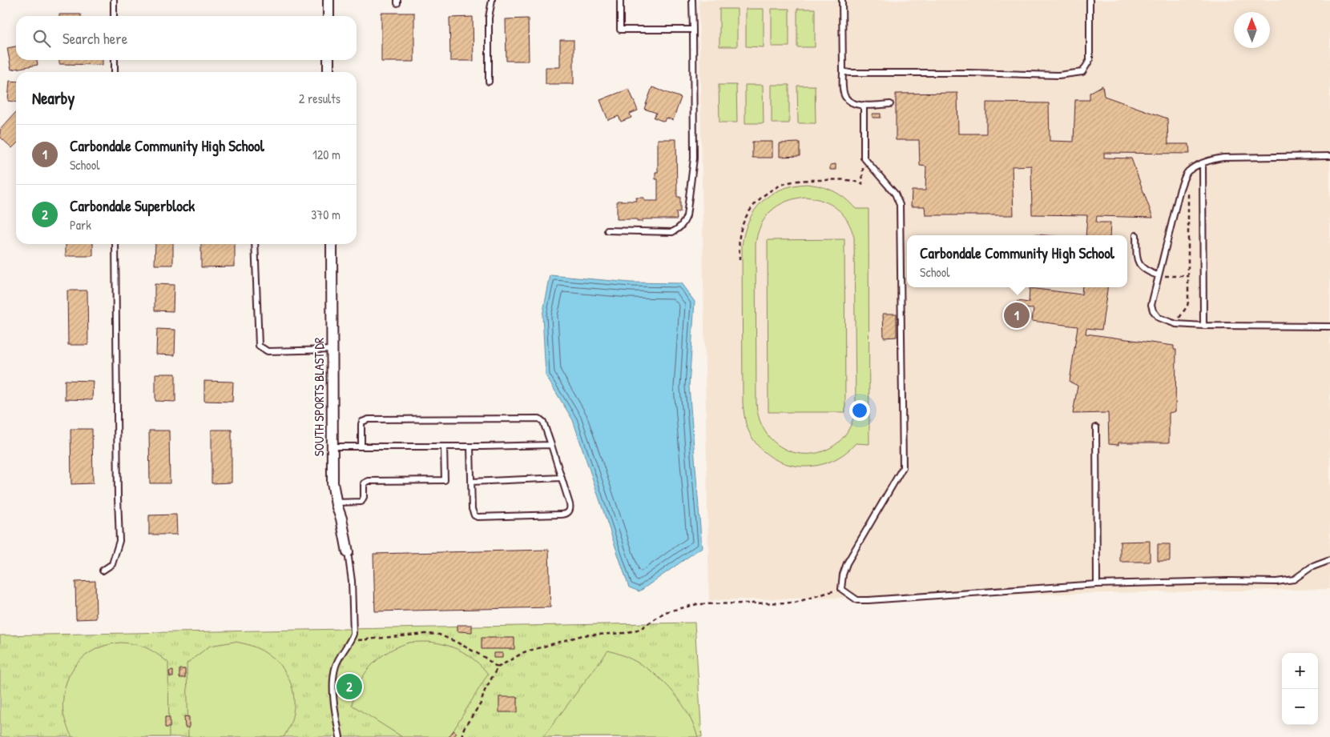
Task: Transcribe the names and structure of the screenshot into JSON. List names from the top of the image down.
{
  "streets": {
    "street": ["SOUTH SPORTS BLAST DR"]
  },
  "north": "top",
  "page": {
    "search": "Search here",
    "heading": ["Nearby", "2 results"],
    "list": [
      {
        "mark": "1",
        "name": "Carbondale Community High School",
        "note": "School",
        "value": "120 m"
      },
      {
        "mark": "2",
        "name": "Carbondale Superblock",
        "note": "Park",
        "value": "370 m"
      }
    ],
    "popup": ["Carbondale Community High School", "School"],
    "pins": ["1", "2"],
    "map_buttons": ["+", "−"]
  }
}
